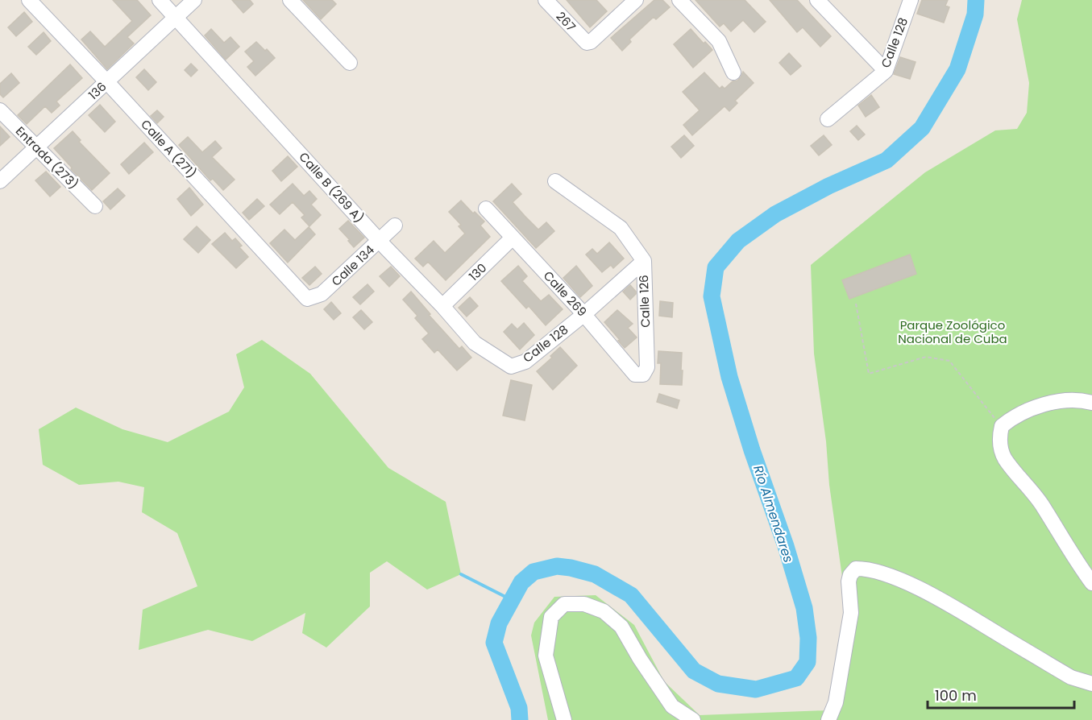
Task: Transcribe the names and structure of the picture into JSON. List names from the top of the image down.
{
  "streets": {
    "street": [
      "267",
      "Calle 128",
      "136",
      "Calle A (271)",
      "Entrada (273)",
      "Calle B (269 A)",
      "Calle 134",
      "130",
      "Calle 269",
      "Calle 126"
    ]
  },
  "crossings": [
    ["Calle 128", "Calle B (269 A)"],
    ["Calle 128", "Calle 269"],
    ["Calle 128", "Calle 126"],
    ["136", "Calle A (271)"],
    ["136", "Entrada (273)"],
    ["136", "Calle B (269 A)"],
    ["Calle A (271)", "Calle 134"],
    ["Calle B (269 A)", "Calle 134"],
    ["Calle B (269 A)", "130"],
    ["130", "Calle 269"],
    ["Calle 269", "Calle 126"]
  ],
  "water": ["Río Almendares"],
  "parks": ["Parque Zoológico Nacional de Cuba"],
  "scale_bar": "100 m"
}
